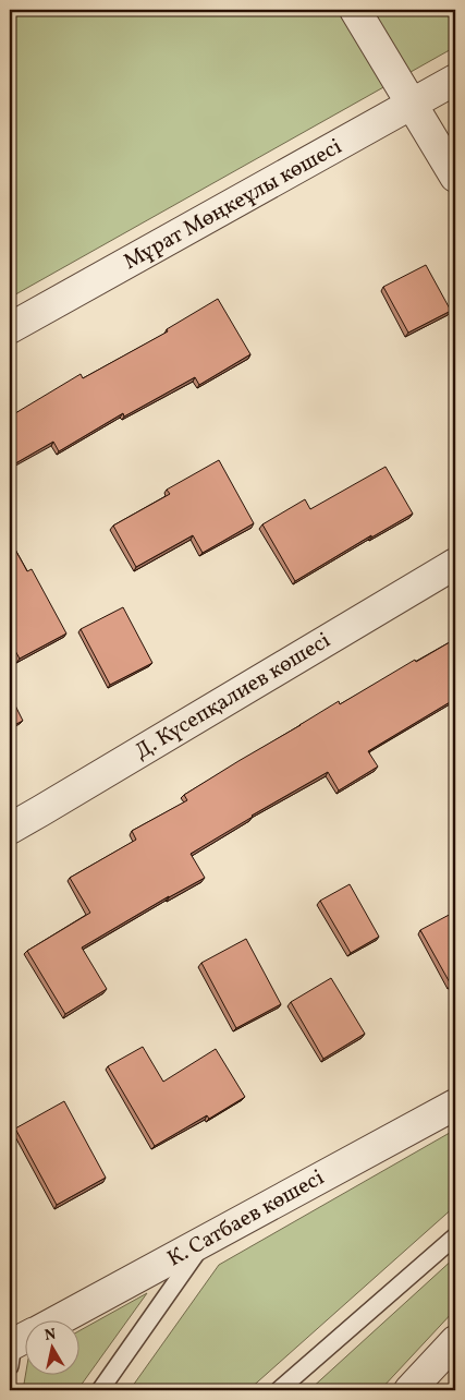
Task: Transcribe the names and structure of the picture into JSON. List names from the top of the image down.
{
  "streets": {
    "street": ["Мұрат Мөңкеұлы көшесі", "Д. Күсепқалиев көшесі", "К. Сатбаев көшесі"]
  },
  "north": "top"
}
